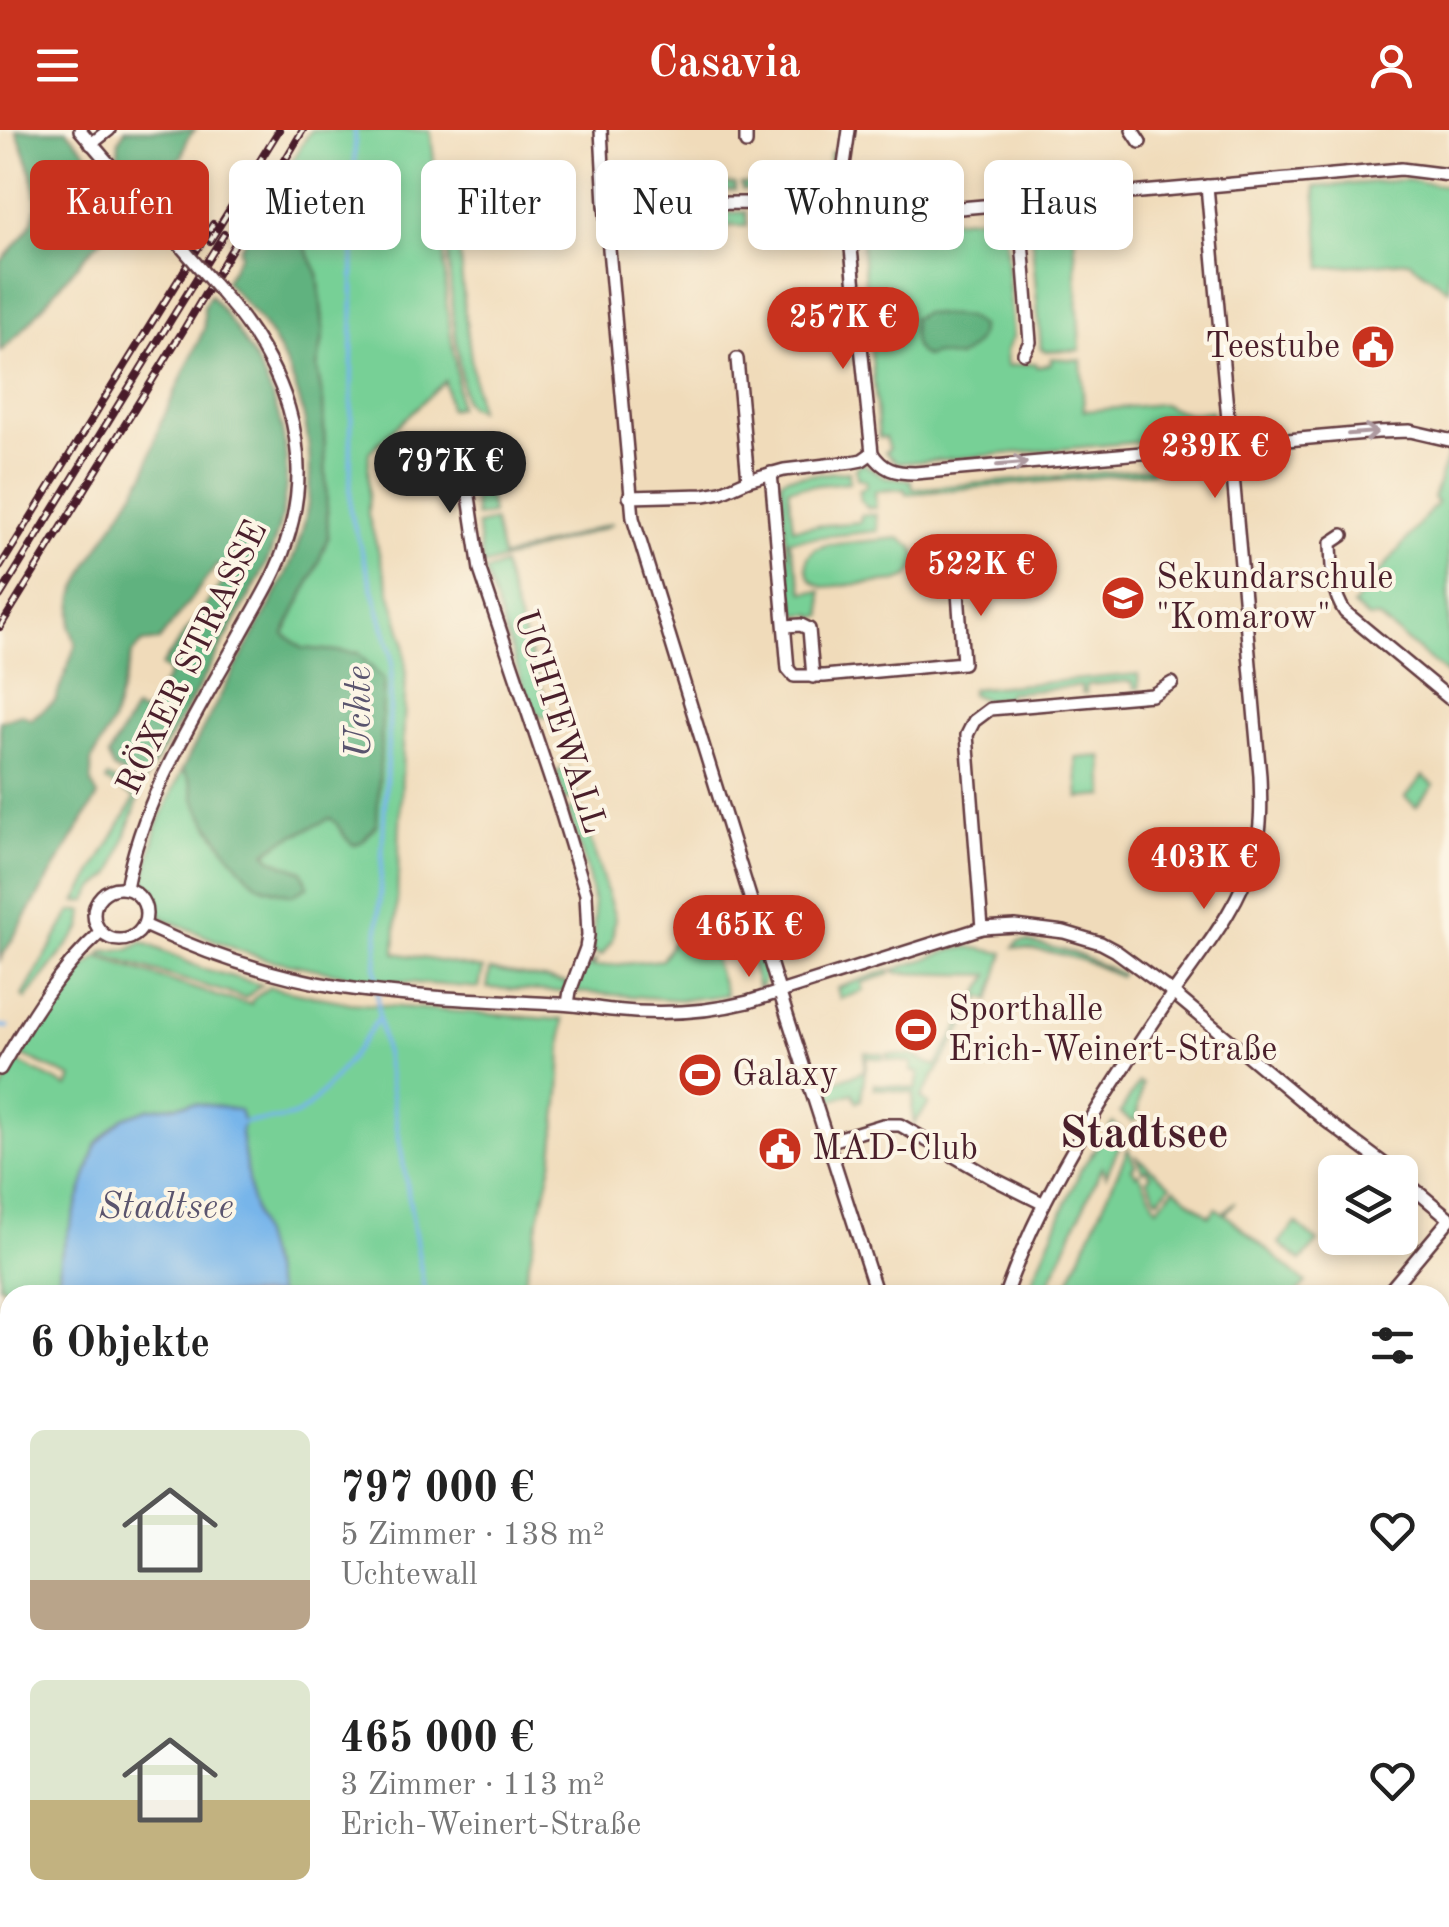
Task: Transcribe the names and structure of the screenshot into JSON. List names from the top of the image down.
{
  "streets": {
    "street": ["RÖXER STRASSE", "UCHTEWALL"]
  },
  "districts": ["Stadtsee"],
  "water": ["Uchte", "Stadtsee"],
  "places": {
    "public building": ["Teestube", "MAD-Club"],
    "school or university": ["Sekundarschule \"Komarow\""],
    "sports": ["Sporthalle Erich-Weinert-Straße", "Galaxy"]
  },
  "page": {
    "header": "Casavia",
    "chip": [
      "Kaufen",
      "Mieten",
      "Filter",
      "Neu",
      "Wohnung",
      "Haus"
    ],
    "price": [
      "257K €",
      "239K €",
      "797K €",
      "522K €",
      "403K €",
      "465K €"
    ],
    "heading": "6 Objekte",
    "list": [
      {
        "name": "797 000 €",
        "note": "5 Zimmer · 138 m² · Uchtewall"
      },
      {
        "name": "465 000 €",
        "note": "3 Zimmer · 113 m² · Erich-Weinert-Straße"
      }
    ]
  }
}
